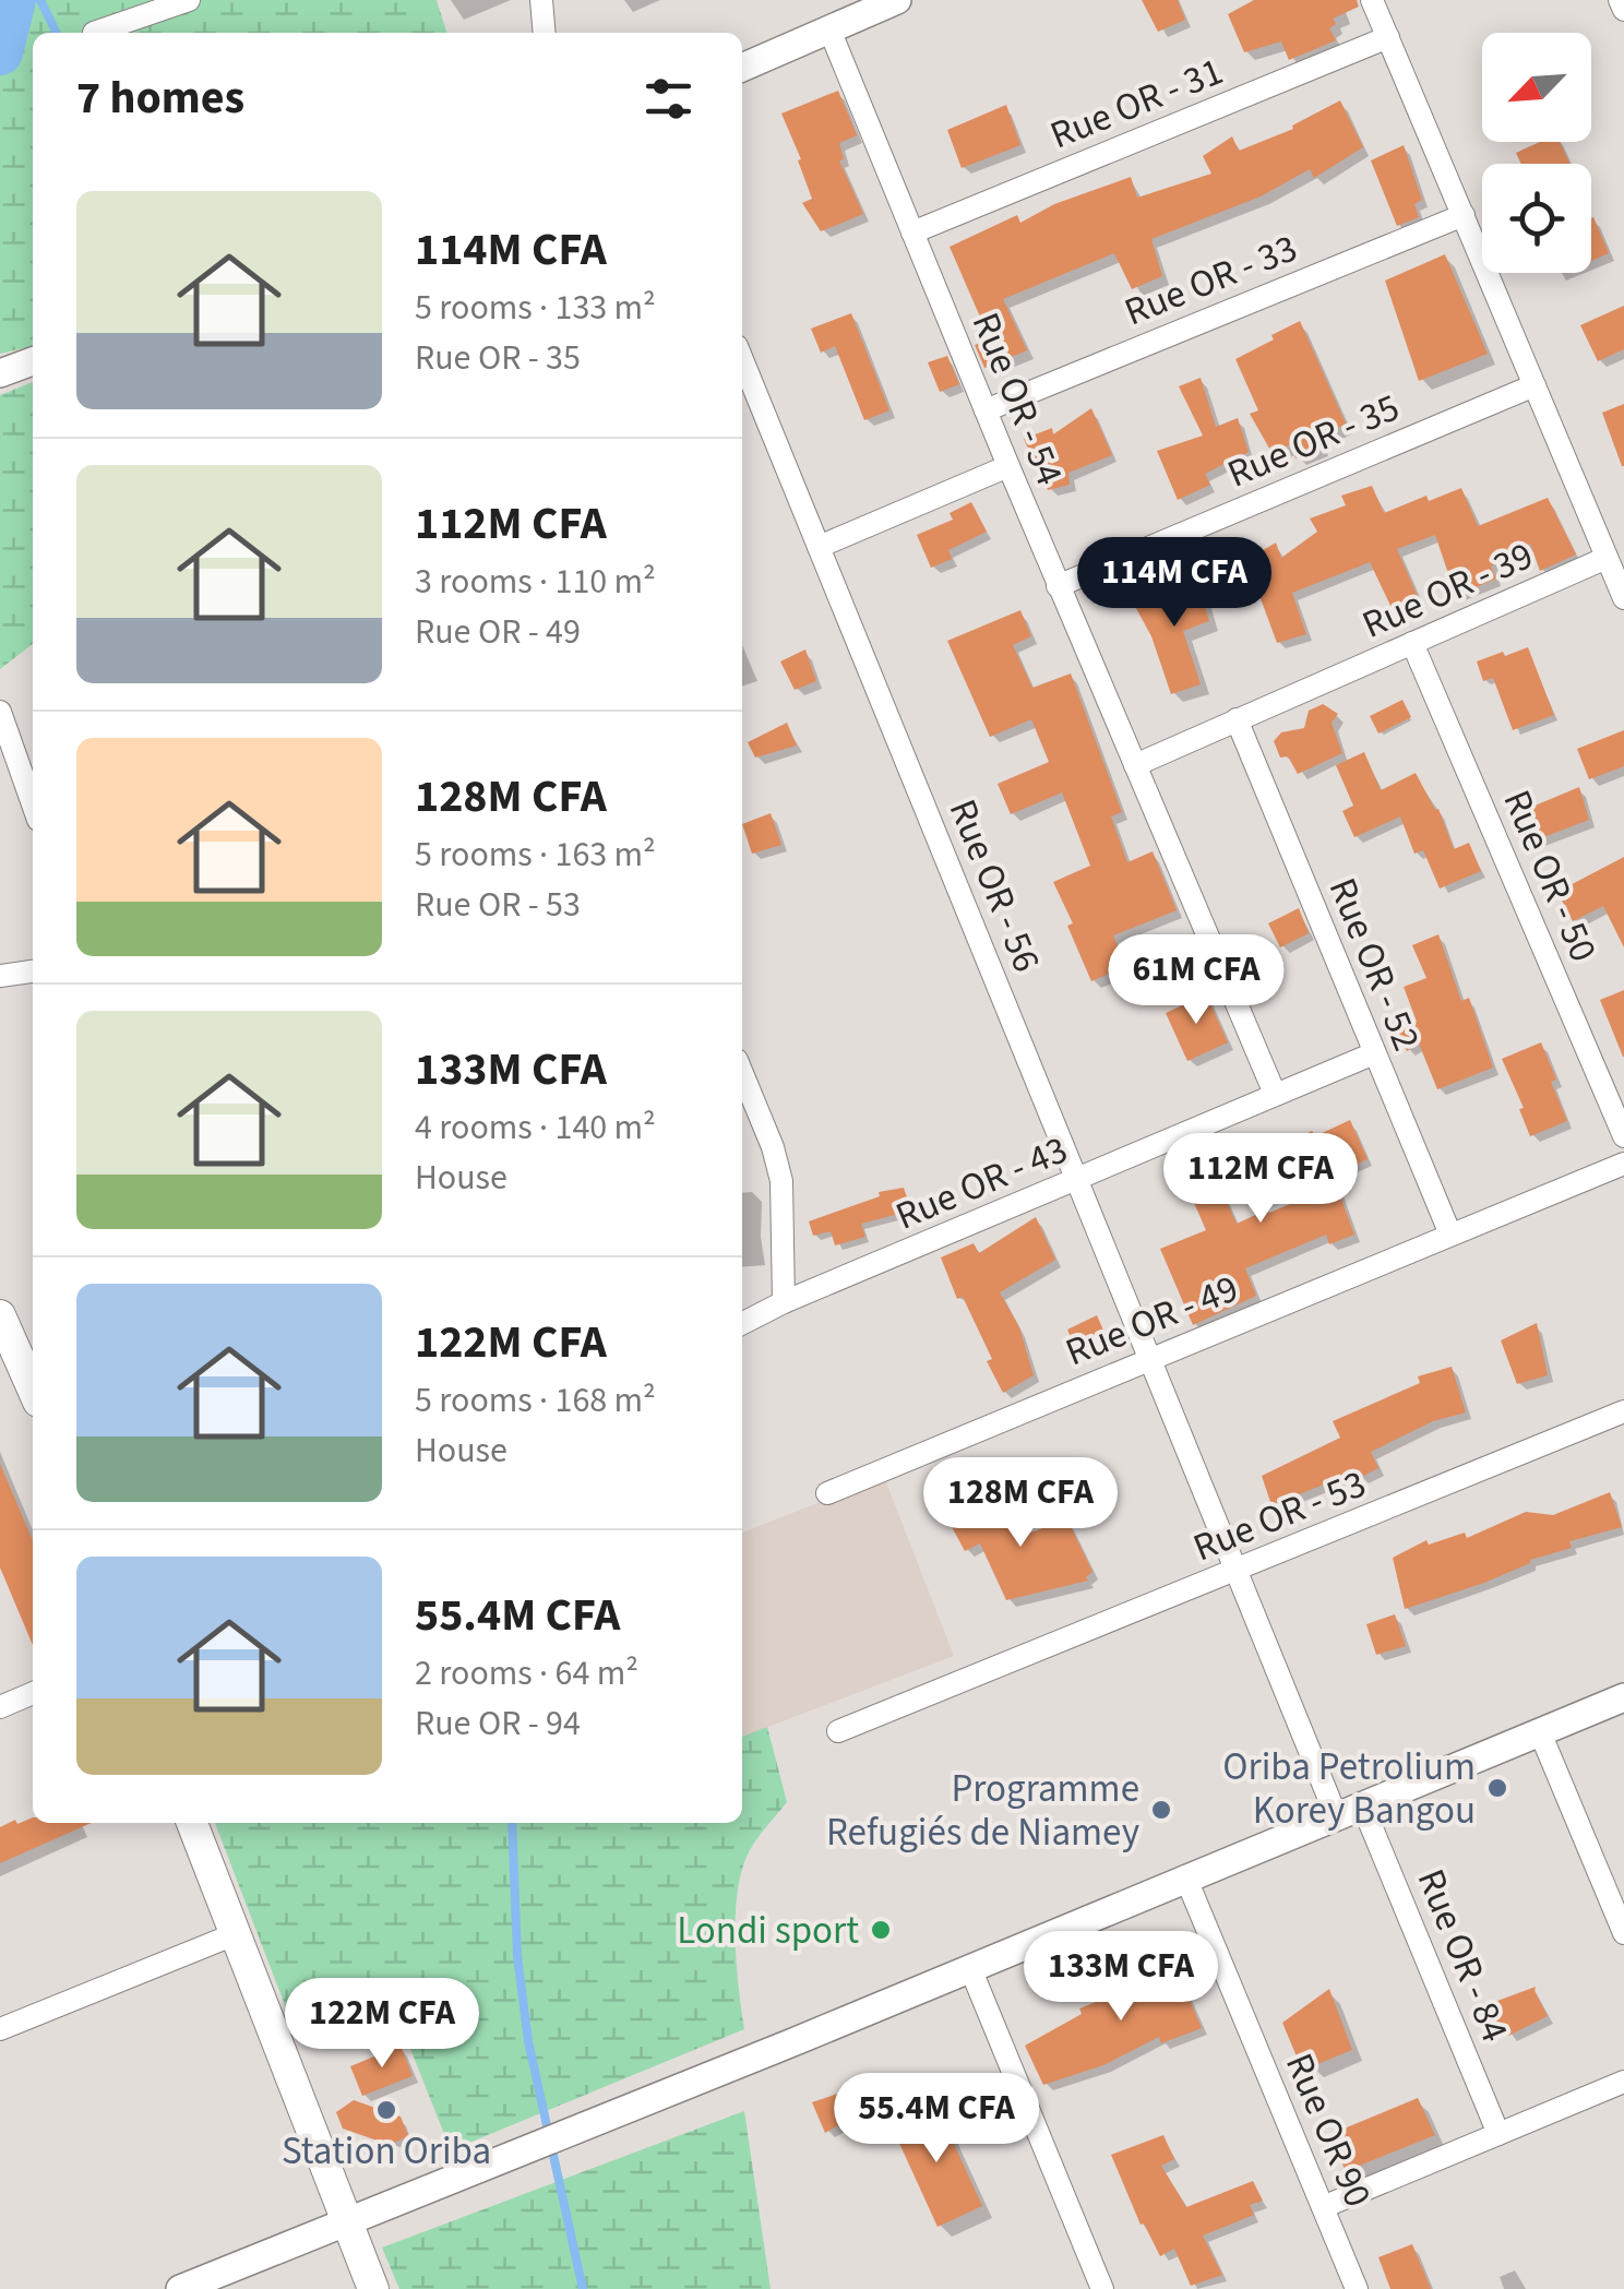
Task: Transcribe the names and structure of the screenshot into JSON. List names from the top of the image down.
{
  "streets": {
    "street": [
      "Rue OR - 31",
      "Rue OR - 33",
      "Rue OR - 54",
      "Rue OR - 35",
      "Rue OR - 39",
      "Rue OR - 50",
      "Rue OR - 56",
      "Rue OR - 52",
      "Rue OR - 43",
      "Rue OR - 49",
      "Rue OR - 53",
      "Rue OR - 84",
      "Rue OR 90"
    ]
  },
  "crossings": [
    ["Rue OR - 31", "Rue OR - 54"],
    ["Rue OR - 33", "Rue OR - 54"],
    ["Rue OR - 54", "Rue OR - 35"],
    ["Rue OR - 54", "Rue OR - 39"],
    ["Rue OR - 54", "Rue OR - 43"],
    ["Rue OR - 39", "Rue OR - 50"],
    ["Rue OR - 39", "Rue OR - 52"],
    ["Rue OR - 56", "Rue OR - 43"],
    ["Rue OR - 56", "Rue OR - 49"],
    ["Rue OR - 56", "Rue OR - 53"],
    ["Rue OR - 56", "Rue OR - 84"],
    ["Rue OR - 52", "Rue OR - 43"],
    ["Rue OR - 52", "Rue OR - 49"]
  ],
  "places": [
    "Oriba Petrolium Korey Bangou",
    "Programme Refugiés de Niamey",
    "Londi sport",
    "Station Oriba"
  ],
  "north": "bottom left",
  "page": {
    "heading": "7 homes",
    "list": [
      {
        "name": "114M CFA",
        "note": "5 rooms · 133 m² · Rue OR - 35"
      },
      {
        "name": "112M CFA",
        "note": "3 rooms · 110 m² · Rue OR - 49"
      },
      {
        "name": "128M CFA",
        "note": "5 rooms · 163 m² · Rue OR - 53"
      },
      {
        "name": "133M CFA",
        "note": "4 rooms · 140 m² · House"
      },
      {
        "name": "122M CFA",
        "note": "5 rooms · 168 m² · House"
      },
      {
        "name": "55.4M CFA",
        "note": "2 rooms · 64 m² · Rue OR - 94"
      }
    ],
    "price": [
      "114M CFA",
      "61M CFA",
      "112M CFA",
      "128M CFA",
      "133M CFA",
      "122M CFA",
      "55.4M CFA"
    ]
  }
}
